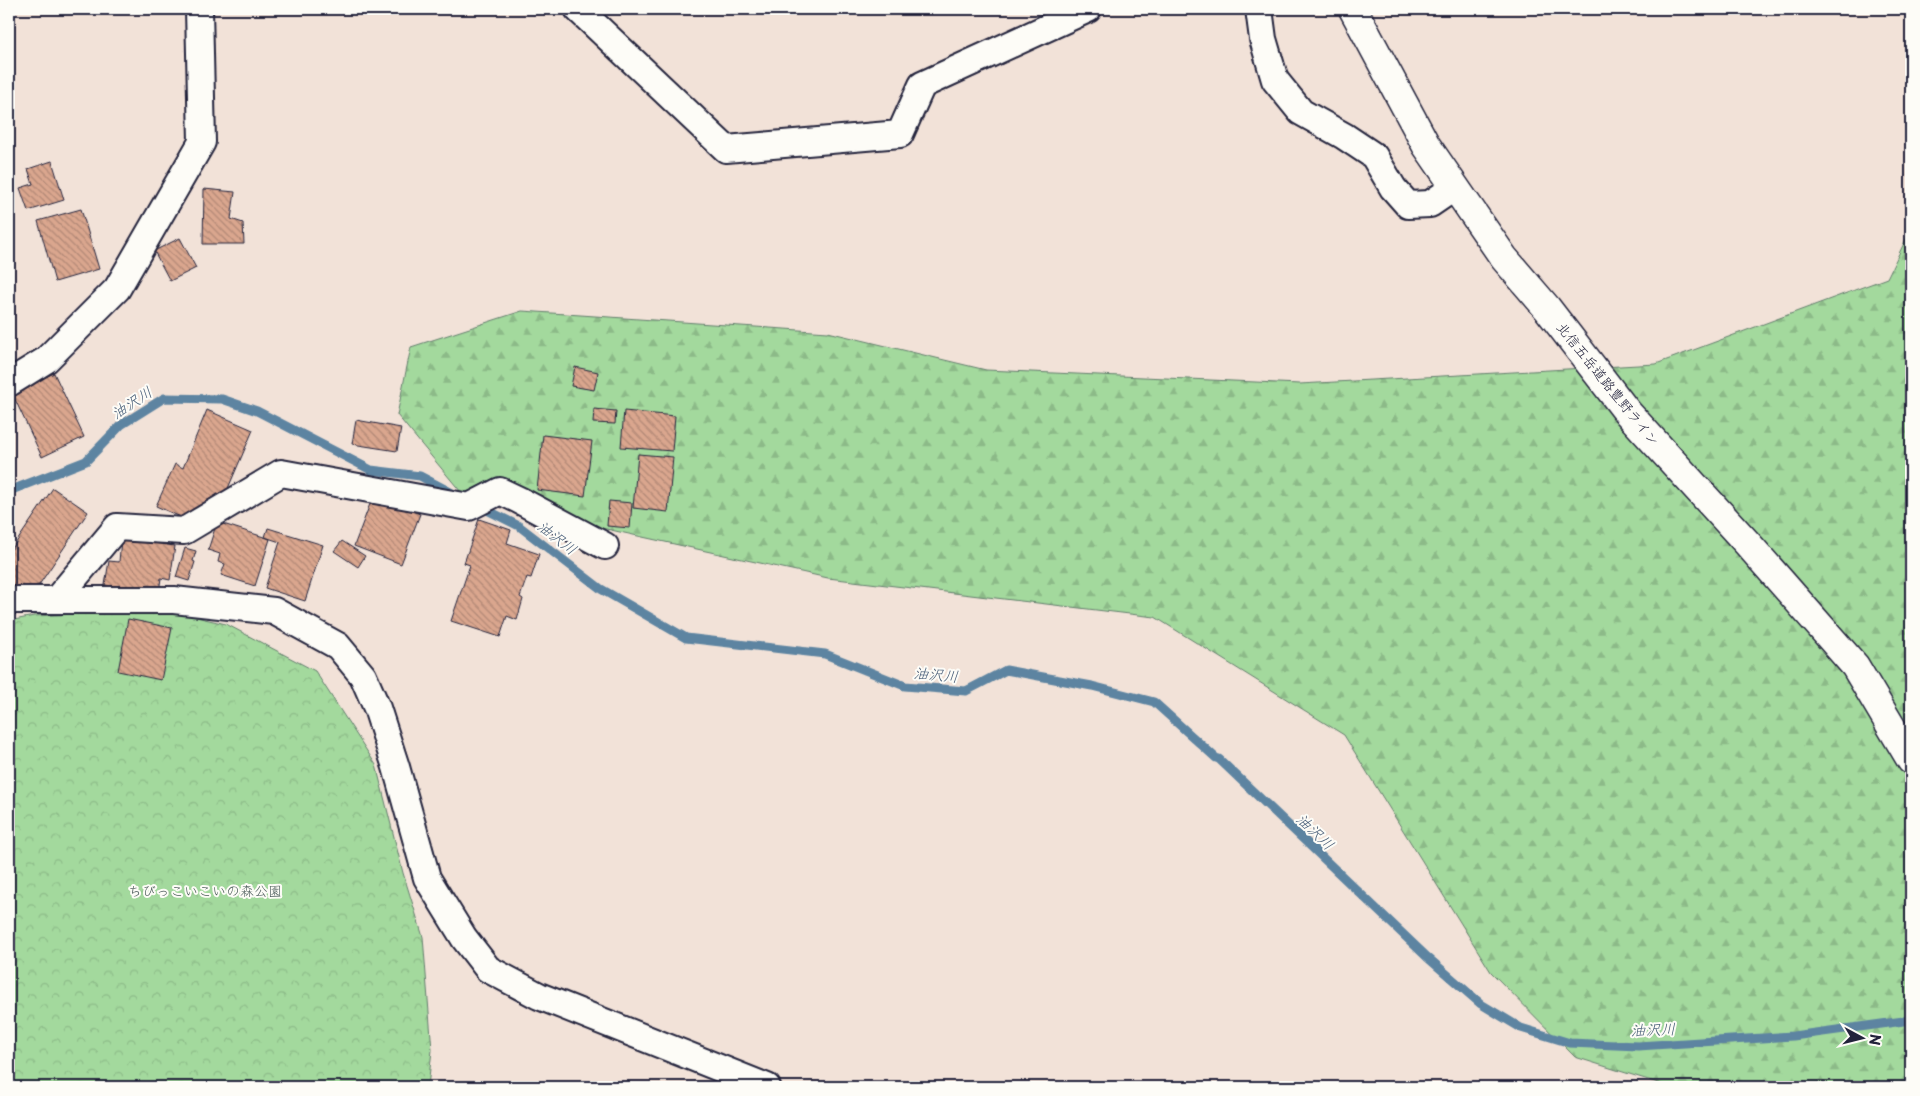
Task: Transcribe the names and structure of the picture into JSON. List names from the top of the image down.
{
  "streets": {
    "street": ["北信五岳道路豊野ライン"]
  },
  "water": ["油沢川"],
  "parks": ["ちびっこいこいの森公園"],
  "north": "right"
}
